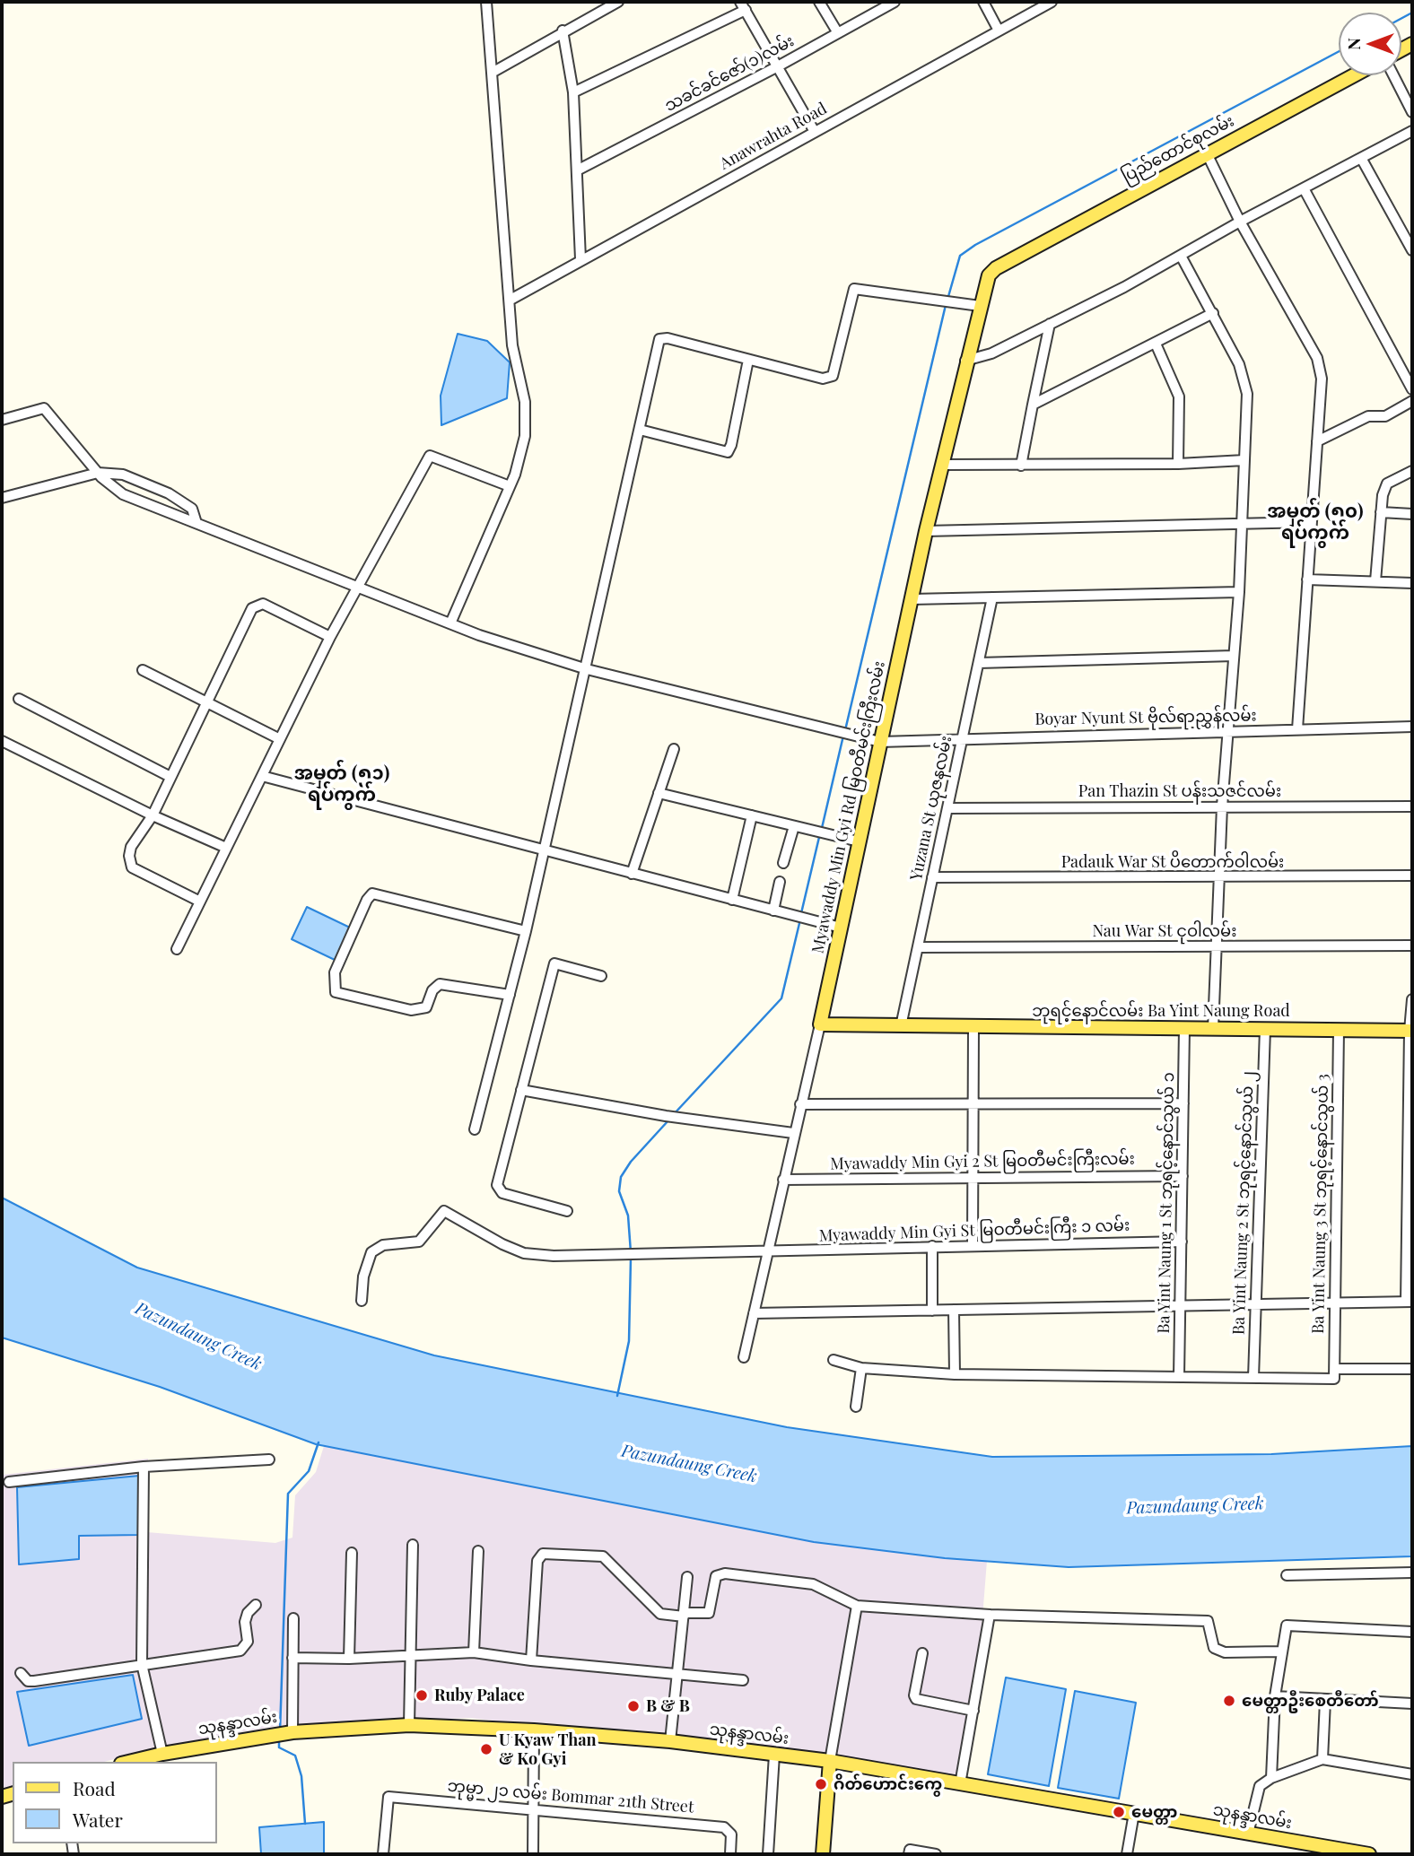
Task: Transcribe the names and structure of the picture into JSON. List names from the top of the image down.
{
  "streets": {
    "main road": [
      "ပြည်ထောင်စုလမ်း",
      "Myawaddy Min Gyi Rd မြဝတီမင်းကြီးလမ်း",
      "ဘုရင့်နောင်လမ်း Ba Yint Naung Road",
      "သုနန္ဒာလမ်း"
    ],
    "street": [
      "သခင်ခင်ဇော်(၁)လမ်း",
      "Anawrahta Road",
      "Boyar Nyunt St ဗိုလ်ရာညွှန်လမ်း",
      "Pan Thazin St ပန်းသဇင်လမ်း",
      "Yuzana St ယုဇနလမ်း",
      "Padauk War St ပိတောက်ဝါလမ်း",
      "Nau War St ငုဝါလမ်း",
      "Myawaddy Min Gyi 2 St မြဝတီမင်းကြီးလမ်း",
      "Ba Yint Naung 1 St ဘုရင့်နောင်သွယ် ၁",
      "Ba Yint Naung 2 St ဘုရင့်နောင်သွယ် ၂",
      "Ba Yint Naung 3 St ဘုရင့်နောင်သွယ် 3",
      "Myawaddy Min Gyi St မြဝတီမင်းကြီး ၁ လမ်း",
      "ဘုမ္မာ ၂၁ လမ်း Bommar 21th Street"
    ]
  },
  "crossings": [
    ["ပြည်ထောင်စုလမ်း", "Myawaddy Min Gyi Rd မြဝတီမင်းကြီးလမ်း"],
    ["Boyar Nyunt St ဗိုလ်ရာညွှန်လမ်း", "Myawaddy Min Gyi Rd မြဝတီမင်းကြီးလမ်း"],
    ["Boyar Nyunt St ဗိုလ်ရာညွှန်လမ်း", "Yuzana St ယုဇနလမ်း"],
    ["Pan Thazin St ပန်းသဇင်လမ်း", "Yuzana St ယုဇနလမ်း"],
    ["Myawaddy Min Gyi Rd မြဝတီမင်းကြီးလမ်း", "ဘုရင့်နောင်လမ်း Ba Yint Naung Road"],
    ["Myawaddy Min Gyi Rd မြဝတီမင်းကြီးလမ်း", "Myawaddy Min Gyi 2 St မြဝတီမင်းကြီးလမ်း"],
    ["Myawaddy Min Gyi Rd မြဝတီမင်းကြီးလမ်း", "Myawaddy Min Gyi St မြဝတီမင်းကြီး ၁ လမ်း"],
    ["Yuzana St ယုဇနလမ်း", "Padauk War St ပိတောက်ဝါလမ်း"],
    ["Yuzana St ယုဇနလမ်း", "Nau War St ငုဝါလမ်း"],
    ["Yuzana St ယုဇနလမ်း", "ဘုရင့်နောင်လမ်း Ba Yint Naung Road"],
    ["ဘုရင့်နောင်လမ်း Ba Yint Naung Road", "Ba Yint Naung 1 St ဘုရင့်နောင်သွယ် ၁"],
    ["ဘုရင့်နောင်လမ်း Ba Yint Naung Road", "Ba Yint Naung 2 St ဘုရင့်နောင်သွယ် ၂"],
    ["ဘုရင့်နောင်လမ်း Ba Yint Naung Road", "Ba Yint Naung 3 St ဘုရင့်နောင်သွယ် 3"],
    ["Myawaddy Min Gyi 2 St မြဝတီမင်းကြီးလမ်း", "Ba Yint Naung 1 St ဘုရင့်နောင်သွယ် ၁"],
    ["Ba Yint Naung 1 St ဘုရင့်နောင်သွယ် ၁", "Myawaddy Min Gyi St မြဝတီမင်းကြီး ၁ လမ်း"]
  ],
  "districts": ["အမှတ် (၅၀) ရပ်ကွက်", "အမှတ် (၅၁) ရပ်ကွက်"],
  "water": ["Pazundaung Creek"],
  "places": [
    "Ruby Palace",
    "မေတ္တာဦးစေတီတော်",
    "B & B",
    "U Kyaw Than & Ko Gyi",
    "ဂိတ်ဟောင်းကွေ",
    "မေတ္တာ"
  ],
  "legend": ["Road", "Water"],
  "north": "left"
}
